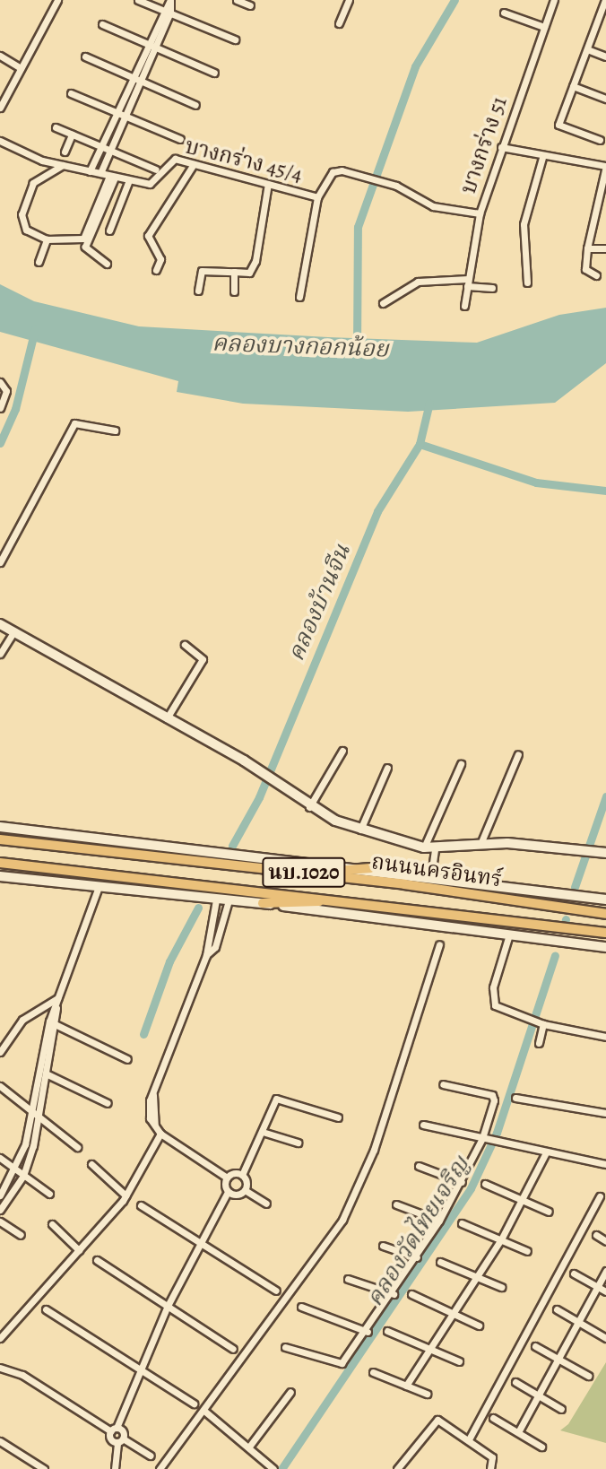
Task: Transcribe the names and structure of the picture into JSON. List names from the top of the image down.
{
  "streets": {
    "main road": ["ถนนนครอินทร์", "นบ.1020"],
    "street": ["บางกร่าง 51", "บางกร่าง 45/4"]
  },
  "crossings": [
    ["บางกร่าง 51", "บางกร่าง 45/4"]
  ],
  "water": ["คลองบางกอกน้อย", "คลองบ้านจีน", "คลองวัดไทยเจริญ"]
}
